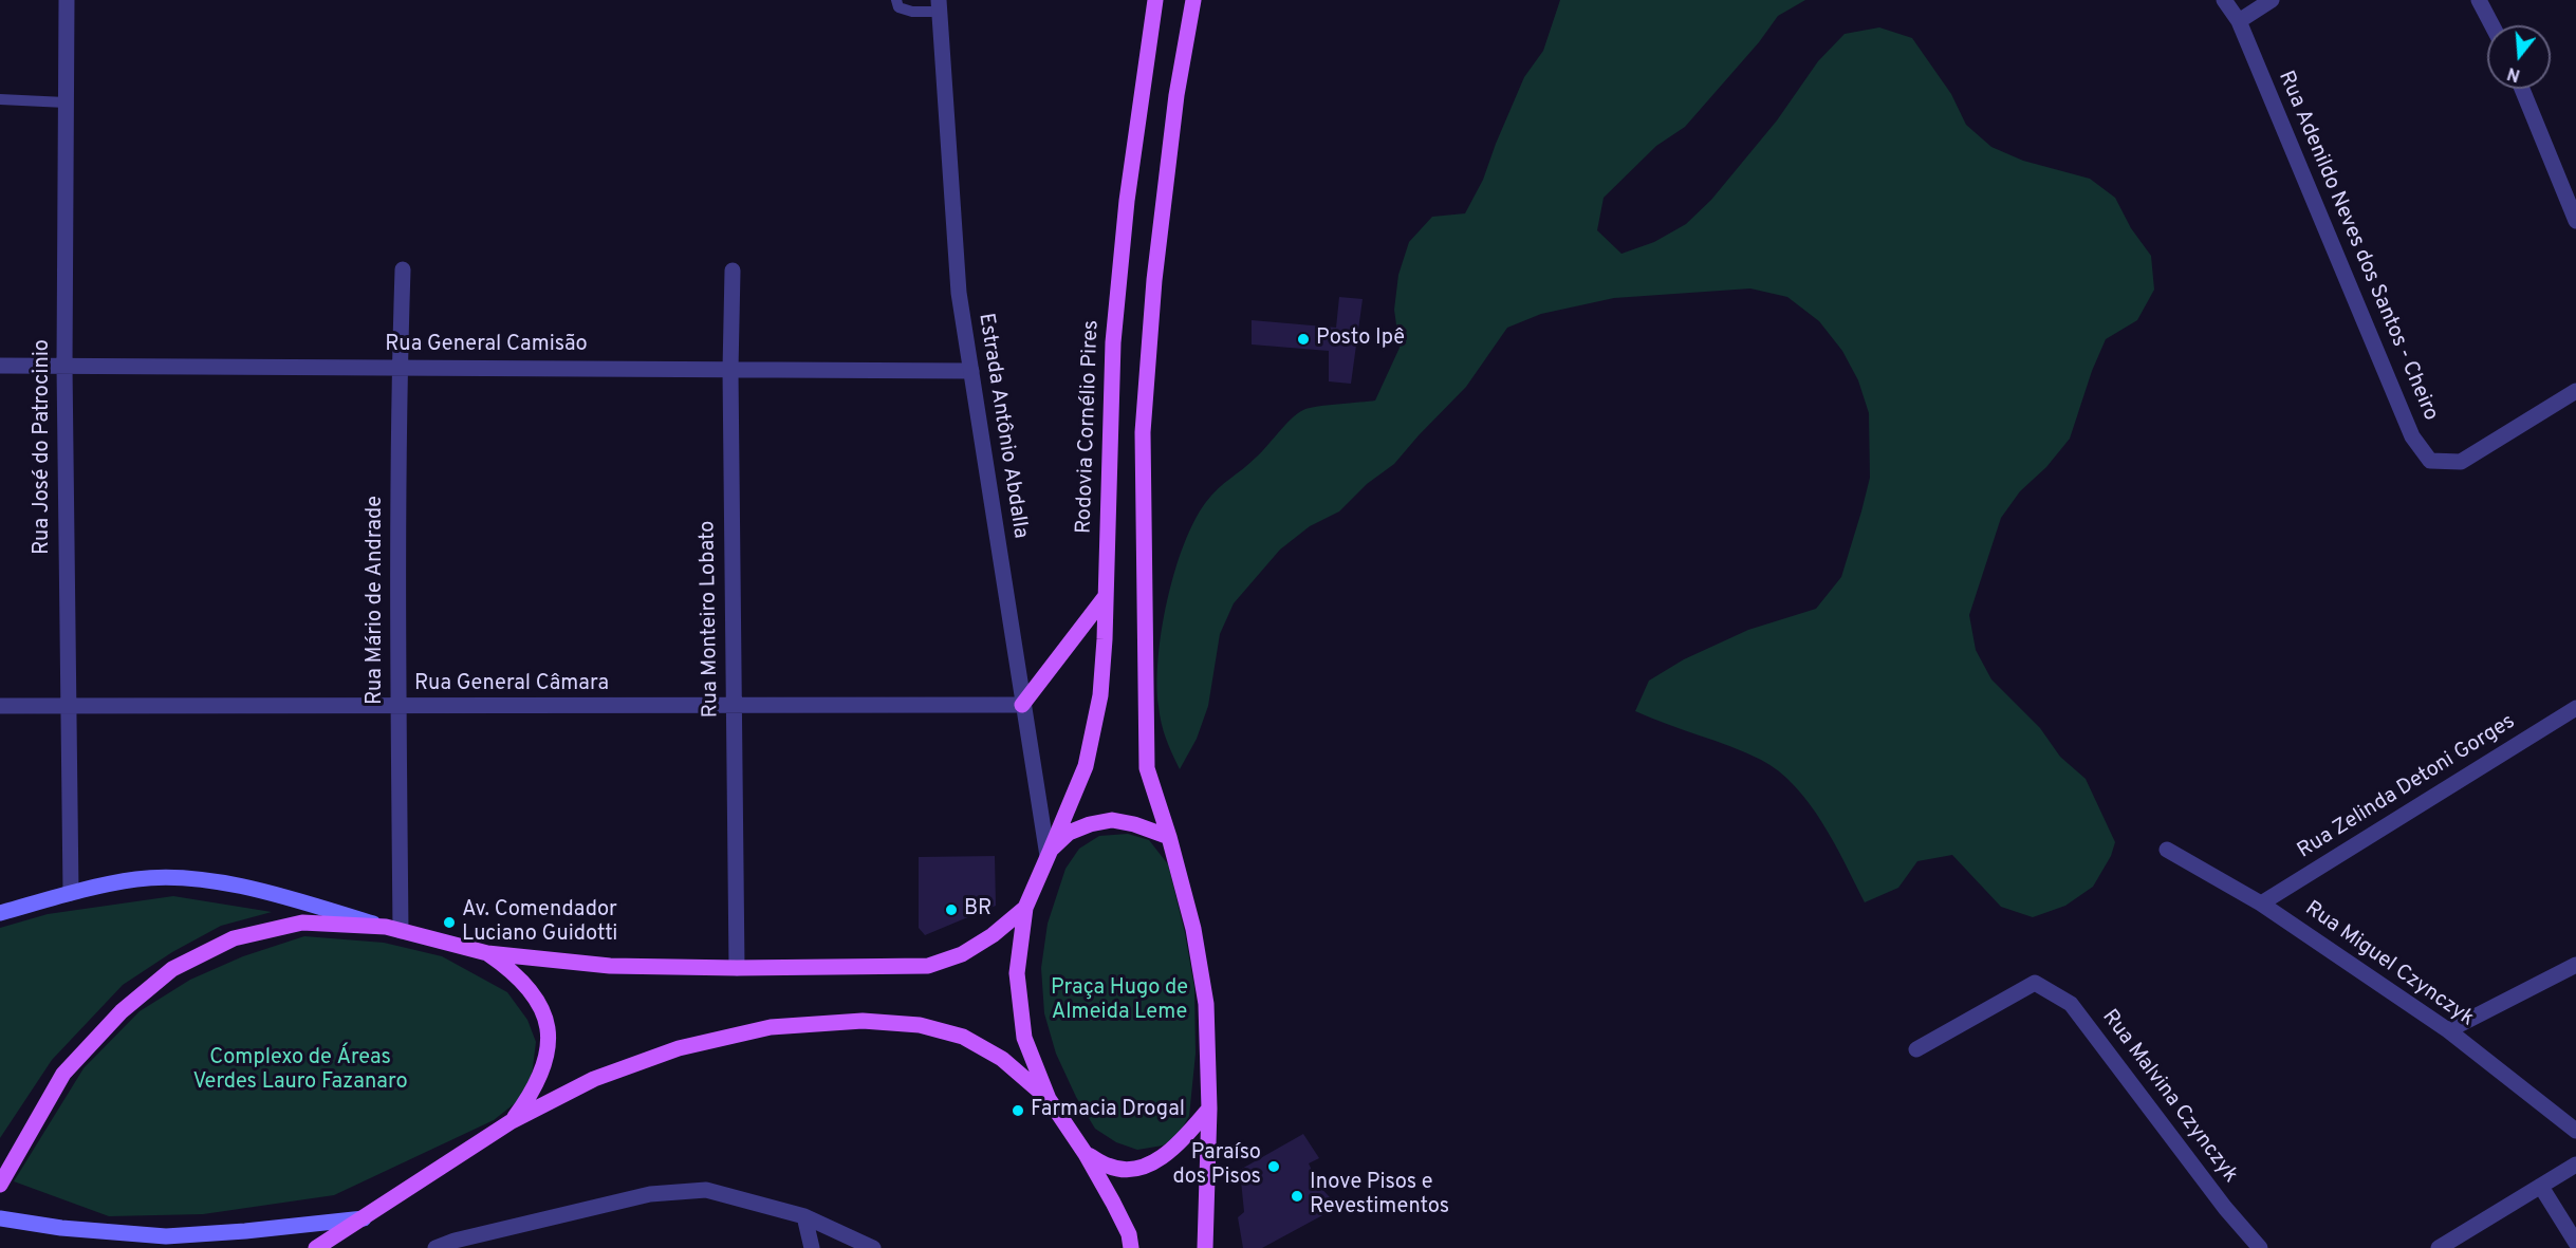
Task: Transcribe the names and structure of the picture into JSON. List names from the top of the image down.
{
  "streets": {
    "main road": ["Rodovia Cornélio Pires"],
    "street": [
      "Rua Adenildo Neves dos Santos - Cheiro",
      "Rua General Camisão",
      "Estrada Antônio Abdalla",
      "Rua José do Patrocinio",
      "Rua Mário de Andrade",
      "Rua Monteiro Lobato",
      "Rua General Câmara",
      "Rua Zelinda Detoni Gorges",
      "Rua Miguel Czynczyk",
      "Rua Malvina Czynczyk"
    ]
  },
  "crossings": [
    ["Rua General Camisão", "Estrada Antônio Abdalla"],
    ["Rua General Camisão", "Rua José do Patrocinio"],
    ["Rua General Camisão", "Rua Mário de Andrade"],
    ["Rua General Camisão", "Rua Monteiro Lobato"],
    ["Estrada Antônio Abdalla", "Rodovia Cornélio Pires"],
    ["Estrada Antônio Abdalla", "Rua General Câmara"],
    ["Rua José do Patrocinio", "Rua General Câmara"],
    ["Rua Mário de Andrade", "Rua General Câmara"],
    ["Rua Monteiro Lobato", "Rua General Câmara"],
    ["Rua Zelinda Detoni Gorges", "Rua Miguel Czynczyk"]
  ],
  "parks": ["Praça Hugo de Almeida Leme", "Complexo de Áreas Verdes Lauro Fazanaro"],
  "places": [
    "Posto Ipê",
    "BR",
    "Av. Comendador Luciano Guidotti",
    "Farmacia Drogal",
    "Paraíso dos Pisos",
    "Inove Pisos e Revestimentos"
  ],
  "north": "bottom"
}
